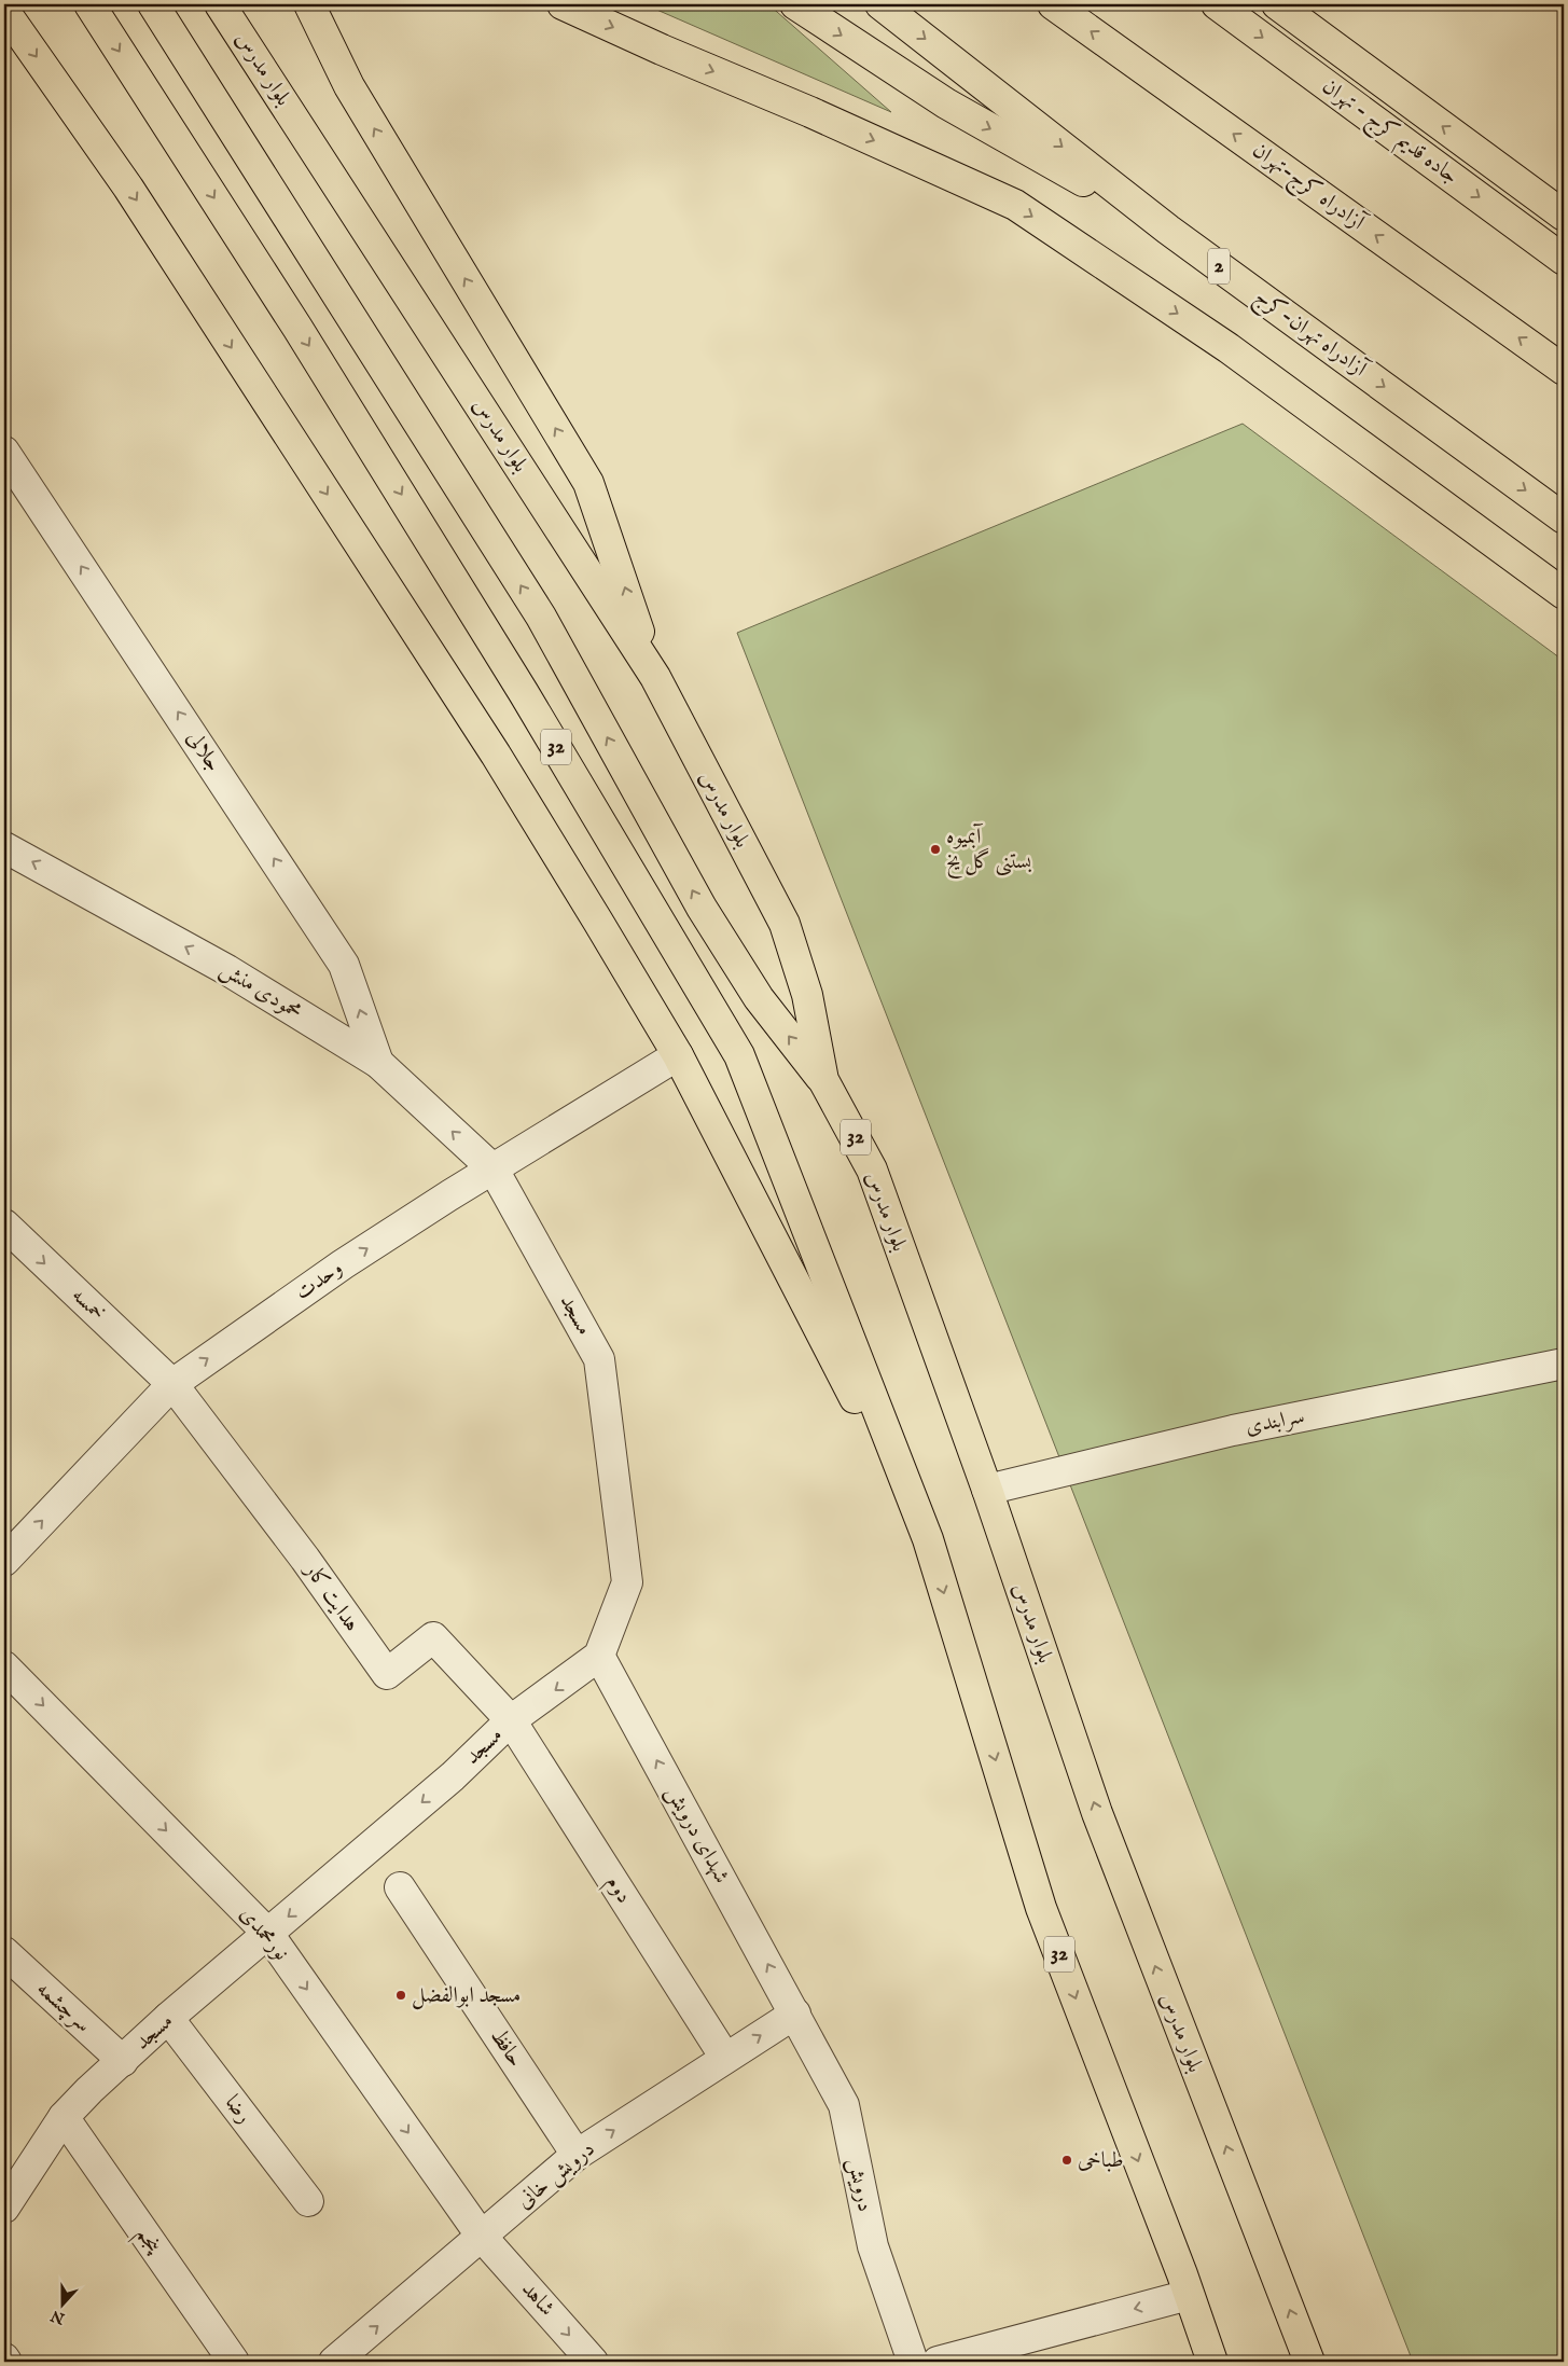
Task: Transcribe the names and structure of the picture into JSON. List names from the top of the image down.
{
  "streets": {
    "highway": [
      "بلوار مدرس",
      "جاده قدیم کرج - تهران",
      "آزادراه کرج-تهران",
      "2",
      "آزادراه تهران-کرج",
      "32"
    ],
    "street": [
      "جلالی",
      "محمودی منش",
      "وحدت",
      "خمسه",
      "مسجد",
      "سرابندی",
      "هدایت کار",
      "شهدای درویش",
      "دوم",
      "نورمحمدی",
      "سرچشمه",
      "حافظ",
      "رضا",
      "درویش خانی",
      "درویش",
      "پنجم",
      "شاهد"
    ]
  },
  "crossings": [
    ["بلوار مدرس", "سرابندی"],
    ["جلالی", "محمودی منش"],
    ["محمودی منش", "وحدت"],
    ["محمودی منش", "مسجد"],
    ["وحدت", "خمسه"],
    ["وحدت", "مسجد"],
    ["وحدت", "هدایت کار"],
    ["خمسه", "هدایت کار"],
    ["مسجد", "هدایت کار"],
    ["مسجد", "شهدای درویش"],
    ["مسجد", "دوم"],
    ["مسجد", "نورمحمدی"],
    ["مسجد", "سرچشمه"],
    ["مسجد", "رضا"],
    ["مسجد", "پنجم"],
    ["هدایت کار", "دوم"],
    ["شهدای درویش", "درویش خانی"],
    ["شهدای درویش", "درویش"],
    ["دوم", "درویش خانی"],
    ["نورمحمدی", "درویش خانی"],
    ["نورمحمدی", "شاهد"],
    ["حافظ", "درویش خانی"],
    ["درویش خانی", "درویش"],
    ["درویش خانی", "شاهد"]
  ],
  "one_way": [
    "جلالی",
    "محمودی منش",
    "وحدت",
    "خمسه",
    "شهدای درویش",
    "نورمحمدی",
    "درویش خانی",
    "شاهد"
  ],
  "places": ["آبمیوه بستنی گل یخ", "مسجد ابوالفضل", "طباخی"],
  "north": "bottom"
}
